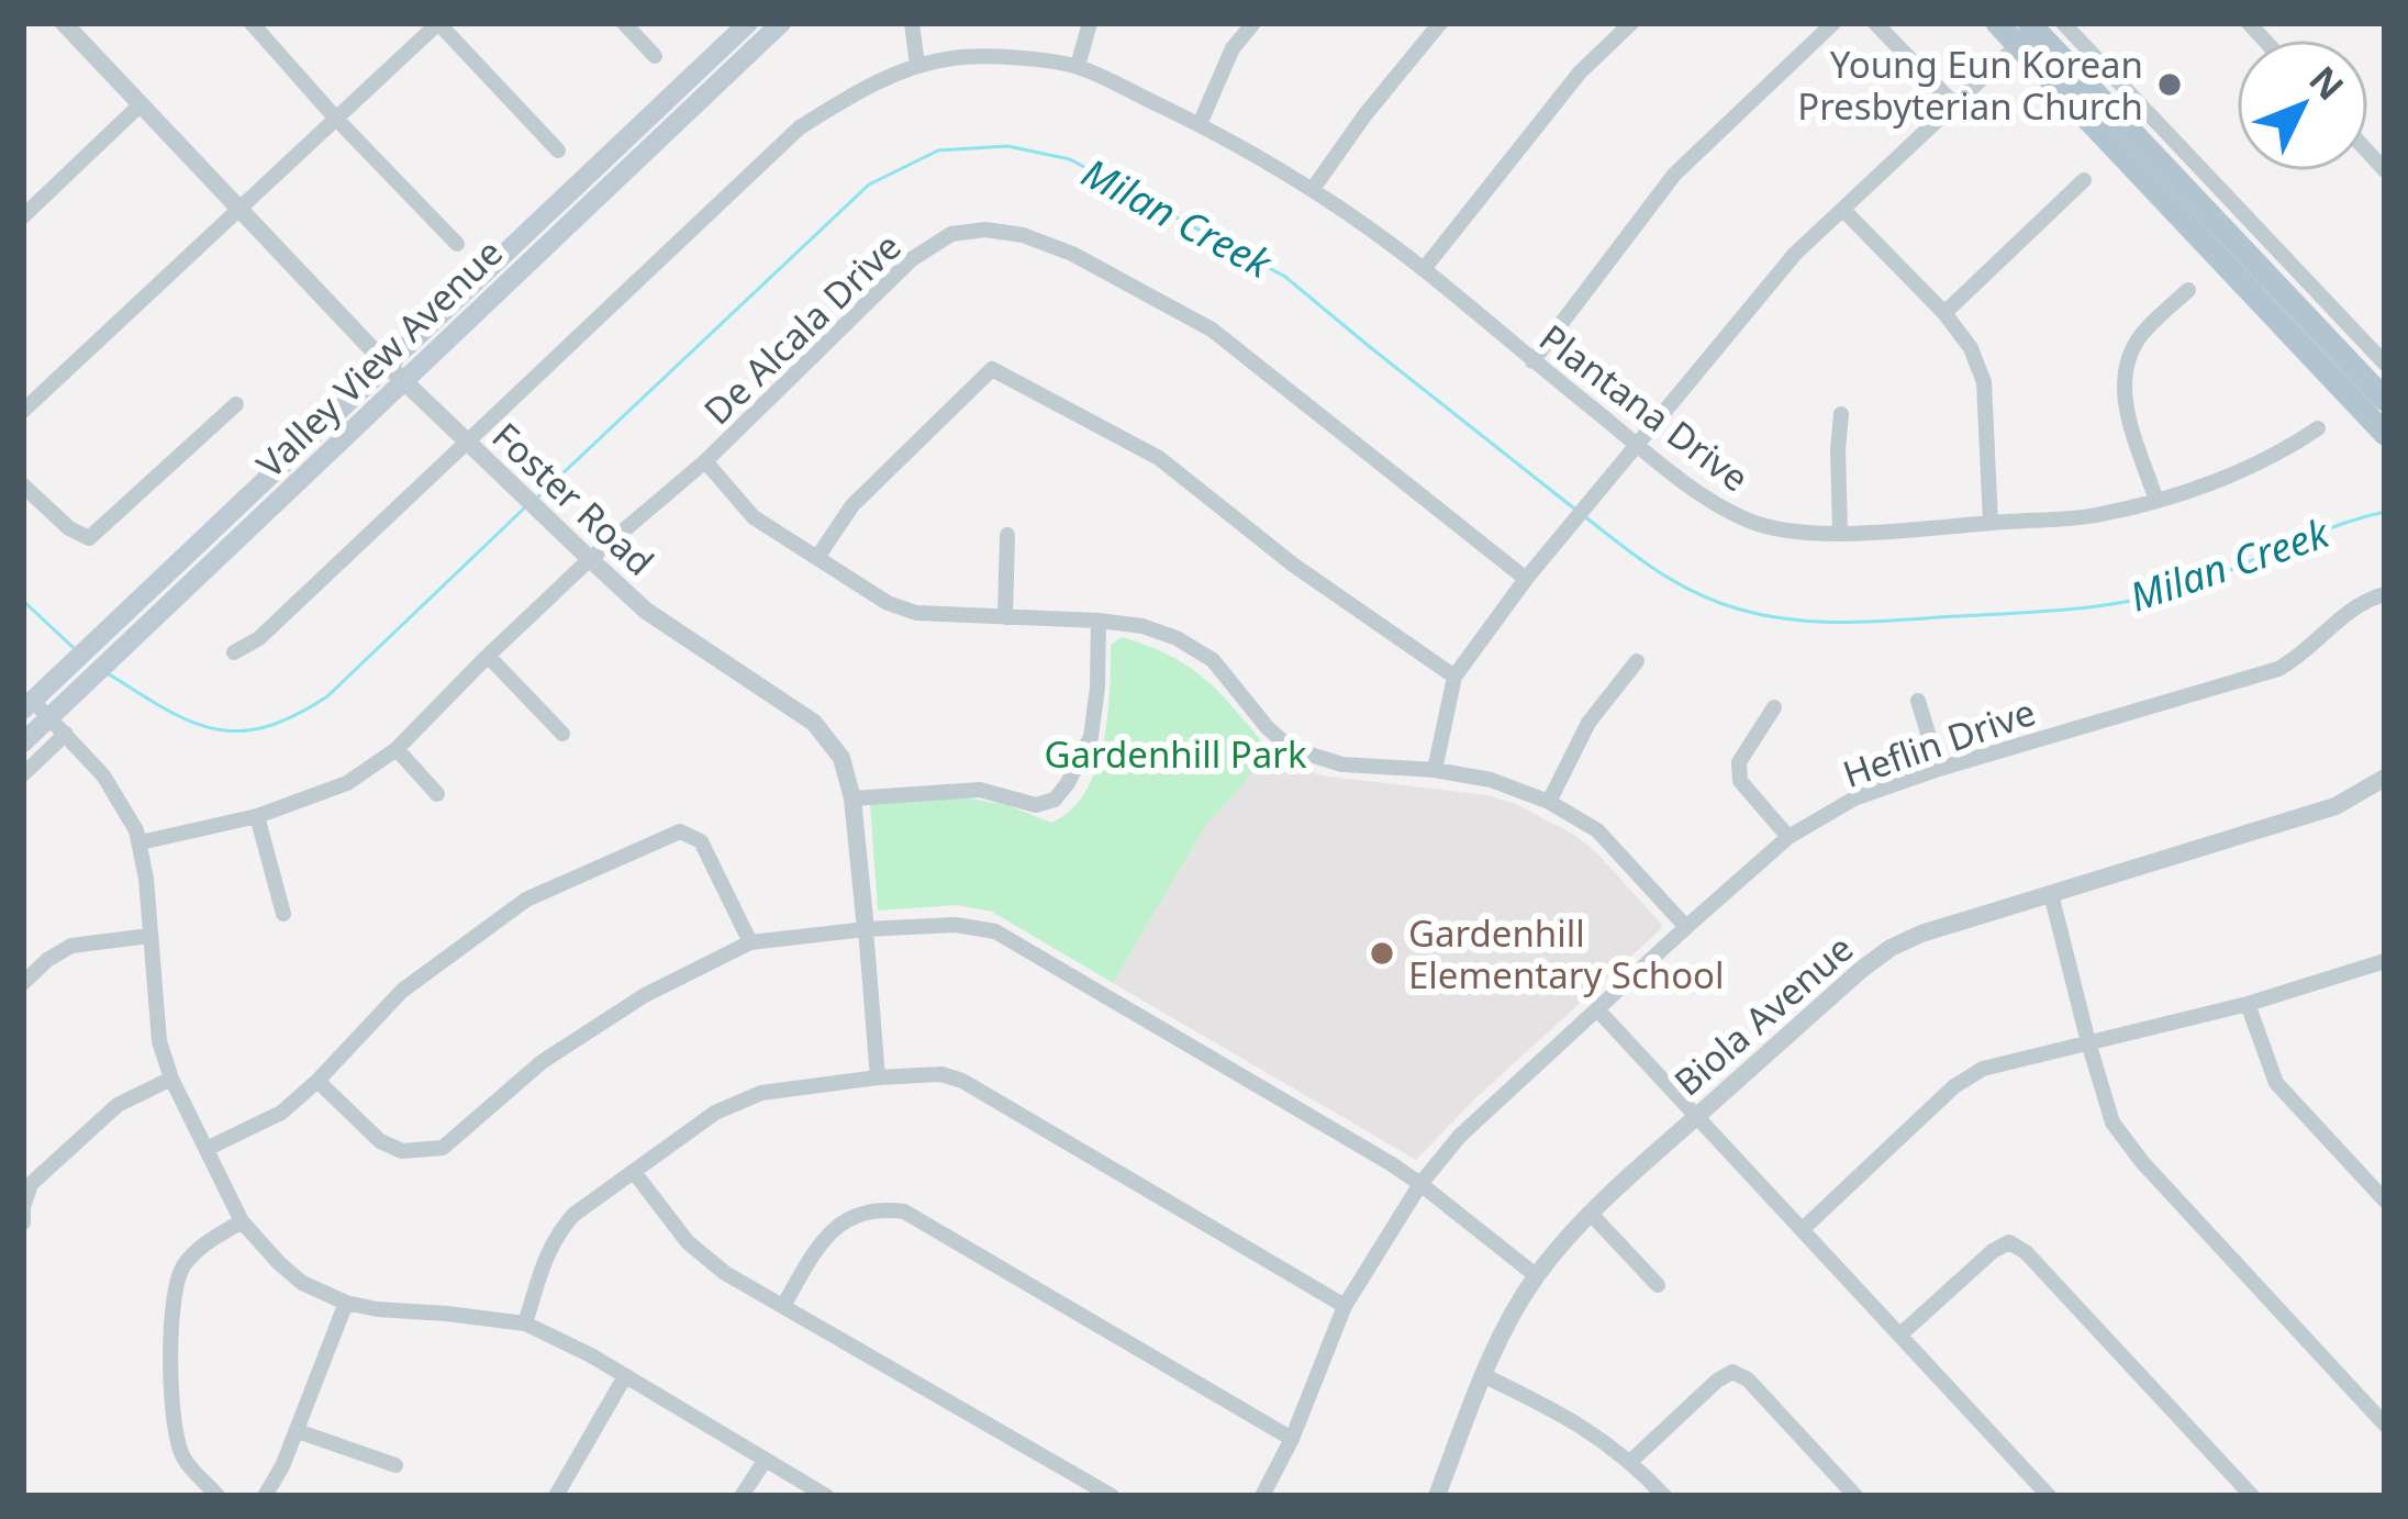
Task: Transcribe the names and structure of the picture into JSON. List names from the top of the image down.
{
  "streets": {
    "main road": ["Valley View Avenue"],
    "street": [
      "De Alcala Drive",
      "Plantana Drive",
      "Foster Road",
      "Heflin Drive",
      "Biola Avenue"
    ]
  },
  "crossings": [
    ["De Alcala Drive", "Foster Road"],
    ["Valley View Avenue", "Foster Road"],
    ["Plantana Drive", "Foster Road"]
  ],
  "water": ["Milan Creek"],
  "parks": ["Gardenhill Park"],
  "places": ["Young Eun Korean Presbyterian Church", "Gardenhill Elementary School"],
  "north": "top right"
}
